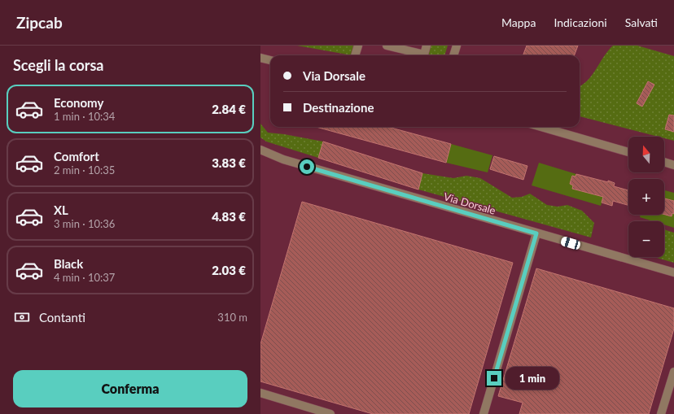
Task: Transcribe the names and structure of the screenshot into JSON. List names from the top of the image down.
{
  "streets": {
    "street": ["Via Dorsale"]
  },
  "north": "top",
  "page": {
    "header": "Zipcab",
    "nav": ["Mappa", "Indicazioni", "Salvati"],
    "heading": "Scegli la corsa",
    "banner": ["Via Dorsale", "Destinazione"],
    "list": [
      {
        "name": "Economy",
        "note": "1 min · 10:34",
        "value": "2.84 €"
      },
      {
        "name": "Comfort",
        "note": "2 min · 10:35",
        "value": "3.83 €"
      },
      {
        "name": "XL",
        "note": "3 min · 10:36",
        "value": "4.83 €"
      },
      {
        "name": "Black",
        "note": "4 min · 10:37",
        "value": "2.03 €"
      }
    ],
    "map_buttons": ["+", "−"],
    "pay": ["Contanti", "310 m"],
    "buttons": "Conferma",
    "bubble": "1 min"
  }
}
